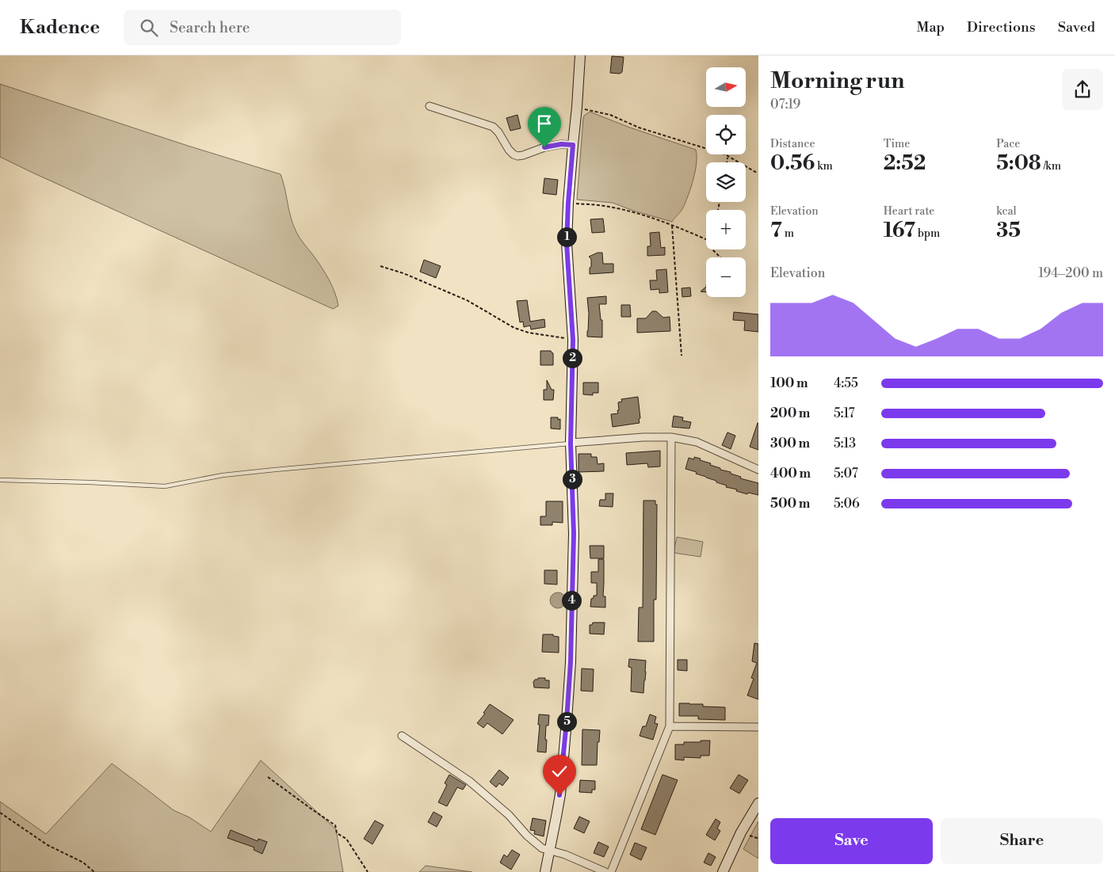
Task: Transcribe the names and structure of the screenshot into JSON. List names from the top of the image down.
{
  "north": "right",
  "page": {
    "header": "Kadence",
    "search": "Search here",
    "nav": ["Map", "Directions", "Saved"],
    "heading": ["Morning run", "07:19"],
    "map_buttons": ["+", "−"],
    "stats": [
      ["Distance", "0.56 km"],
      ["Time", "2:52"],
      ["Pace", "5:08 /km"],
      ["Elevation", "7 m"],
      ["Heart rate", "167 bpm"],
      ["kcal", "35"]
    ],
    "pins": [
      "1",
      "2",
      "3",
      "4",
      "5"
    ],
    "chart": ["Elevation", "194–200 m"],
    "list": [
      {
        "name": "100 m",
        "note": "4:55"
      },
      {
        "name": "200 m",
        "note": "5:17"
      },
      {
        "name": "300 m",
        "note": "5:13"
      },
      {
        "name": "400 m",
        "note": "5:07"
      },
      {
        "name": "500 m",
        "note": "5:06"
      }
    ],
    "buttons": ["Save", "Share"]
  }
}
